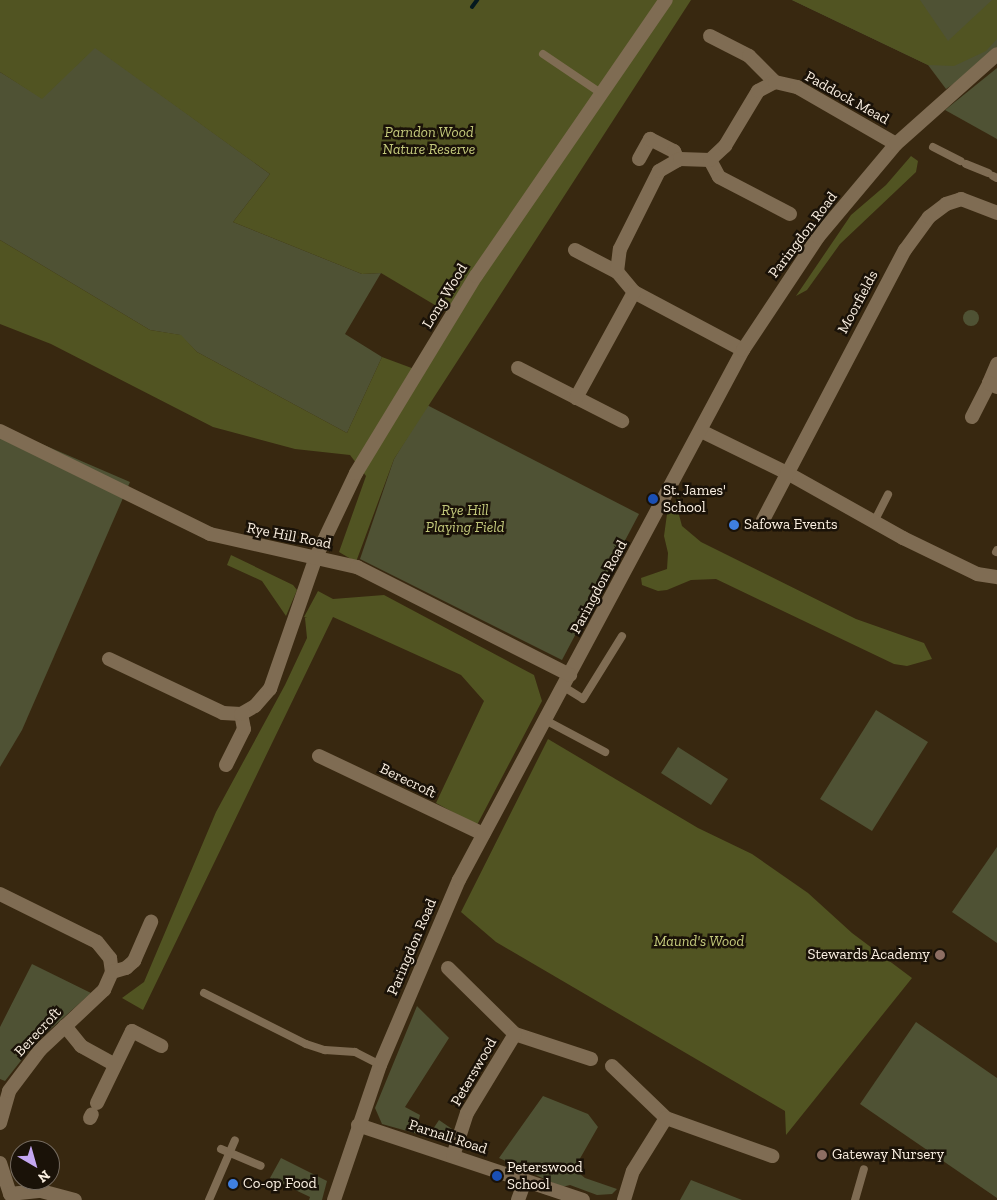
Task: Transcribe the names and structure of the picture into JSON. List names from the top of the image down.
{
  "streets": {
    "street": [
      "Paddock Mead",
      "Paringdon Road",
      "Long Wood",
      "Moorfields",
      "Rye Hill Road",
      "Berecroft",
      "Peterswood",
      "Parnall Road"
    ]
  },
  "crossings": [
    ["Paddock Mead", "Paringdon Road"],
    ["Paringdon Road", "Rye Hill Road"],
    ["Paringdon Road", "Berecroft"],
    ["Paringdon Road", "Parnall Road"],
    ["Long Wood", "Rye Hill Road"],
    ["Peterswood", "Parnall Road"]
  ],
  "parks": ["Parndon Wood Nature Reserve", "Rye Hill Playing Field", "Maund's Wood"],
  "places": [
    "St. James' School",
    "Safowa Events",
    "Stewards Academy",
    "Gateway Nursery",
    "Peterswood School",
    "Co-op Food"
  ],
  "north": "bottom right"
}
